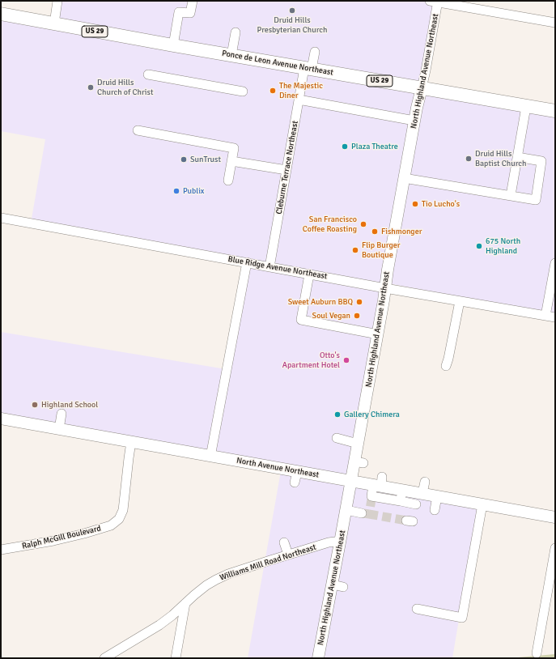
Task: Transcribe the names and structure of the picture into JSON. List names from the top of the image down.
{
  "streets": {
    "highway": ["US 29", "Ponce de Leon Avenue Northeast"],
    "main road": ["North Highland Avenue Northeast", "North Avenue Northeast"],
    "street": [
      "Cleburne Terrace Northeast",
      "Blue Ridge Avenue Northeast",
      "Ralph McGill Boulevard",
      "Williams Mill Road Northeast"
    ]
  },
  "crossings": [
    ["Ponce de Leon Avenue Northeast", "North Highland Avenue Northeast"],
    ["Ponce de Leon Avenue Northeast", "Cleburne Terrace Northeast"],
    ["North Highland Avenue Northeast", "Blue Ridge Avenue Northeast"],
    ["North Highland Avenue Northeast", "North Avenue Northeast"],
    ["North Highland Avenue Northeast", "Williams Mill Road Northeast"],
    ["Cleburne Terrace Northeast", "Blue Ridge Avenue Northeast"],
    ["North Avenue Northeast", "Ralph McGill Boulevard"]
  ],
  "places": [
    "Druid Hills Presbyterian Church",
    "Druid Hills Church of Christ",
    "The Majestic Diner",
    "Plaza Theatre",
    "Druid Hills Baptist Church",
    "SunTrust",
    "Publix",
    "Tio Lucho's",
    "San Francisco Coffee Roasting",
    "Fishmonger",
    "675 North Highland",
    "Flip Burger Boutique",
    "Sweet Auburn BBQ",
    "Soul Vegan",
    "Otto's Apartment Hotel",
    "Highland School",
    "Gallery Chimera"
  ]
}
